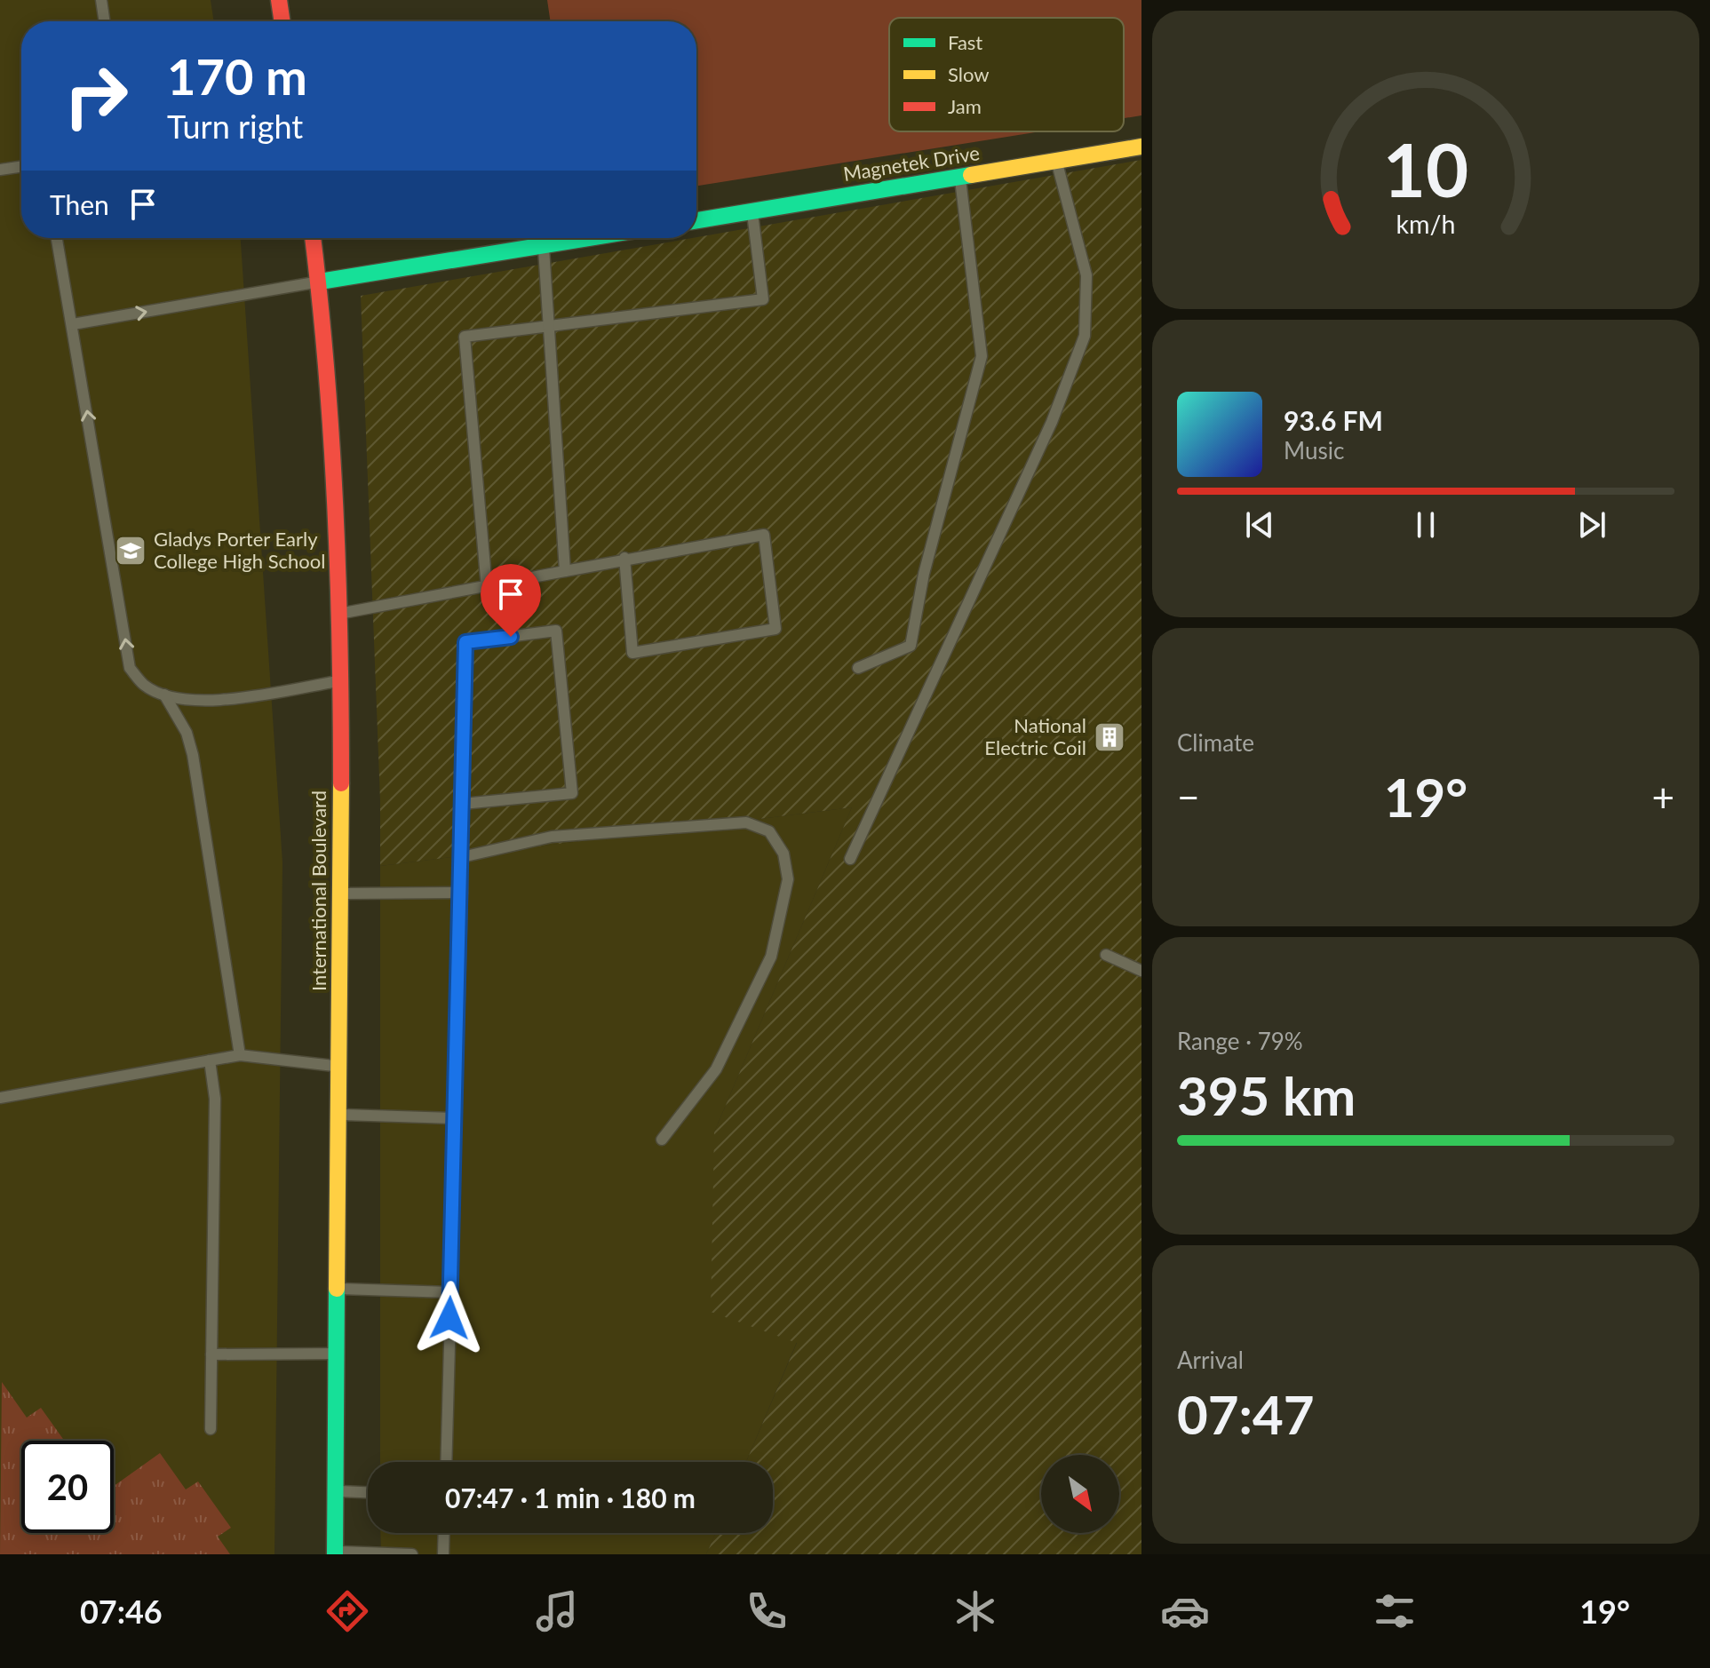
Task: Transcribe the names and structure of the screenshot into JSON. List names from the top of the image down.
{
  "streets": {
    "main road": ["Magnetek Drive", "International Boulevard"]
  },
  "places": {
    "school or university": ["Gladys Porter Early College High School"],
    "building": ["National Electric Coil"]
  },
  "legend": ["Fast", "Slow", "Jam"],
  "north": "bottom right",
  "page": {
    "turn": ["170 m", "Turn right"],
    "then": "Then",
    "song": ["93.6 FM", "Music"],
    "tile": [
      "Climate",
      ["Range · 79%", "395 km"],
      ["Arrival", "07:47"]
    ],
    "heat": ["−", "19°", "+"],
    "limit": "20",
    "trip": "07:47 · 1 min · 180 m",
    "tabs": ["07:46", "19°"],
    "gauge": ["10", "km/h"]
  }
}
